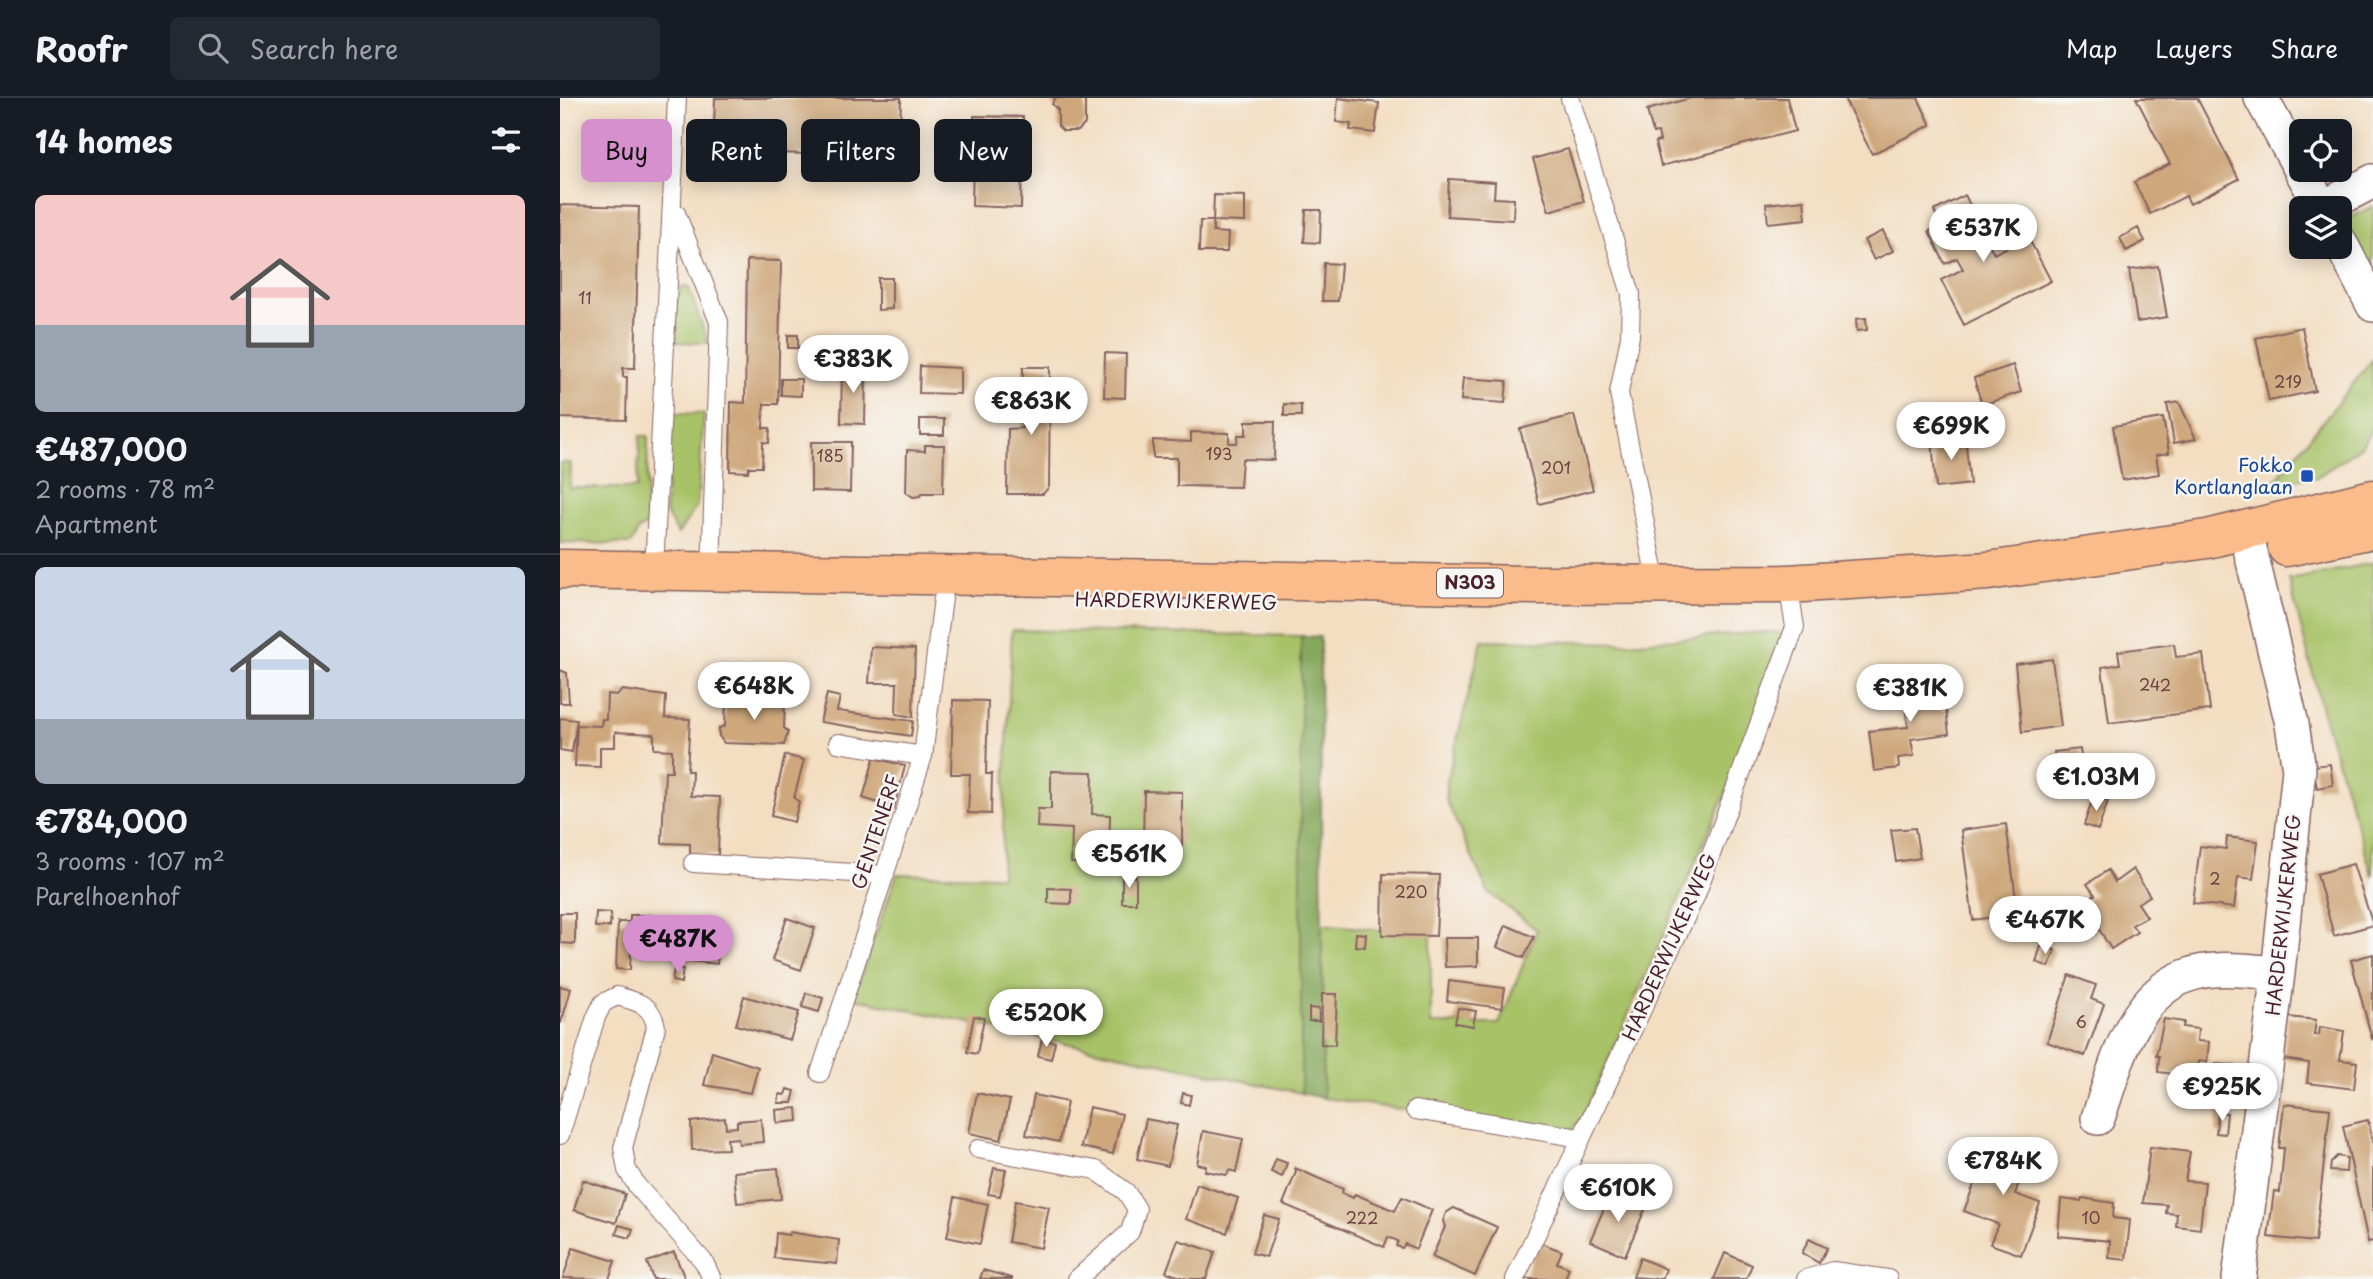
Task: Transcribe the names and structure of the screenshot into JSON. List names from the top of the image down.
{
  "streets": {
    "main road": ["N303", "HARDERWIJKERWEG"],
    "lane": ["GENTENERF"]
  },
  "crossings": [
    ["HARDERWIJKERWEG", "GENTENERF"]
  ],
  "places": {
    "transit": ["Fokko Kortlanglaan"]
  },
  "house_numbers": [
    "11",
    "219",
    "193",
    "185",
    "201",
    "242",
    "2",
    "220",
    "6",
    "222",
    "10"
  ],
  "page": {
    "header": "Roofr",
    "search": "Search here",
    "nav": ["Map", "Layers", "Share"],
    "heading": "14 homes",
    "chip": [
      "Buy",
      "Rent",
      "Filters",
      "New"
    ],
    "list": [
      {
        "name": "€487,000",
        "note": "2 rooms · 78 m² · Apartment"
      },
      {
        "name": "€784,000",
        "note": "3 rooms · 107 m² · Parelhoenhof"
      }
    ],
    "price": [
      "€537K",
      "€383K",
      "€863K",
      "€699K",
      "€648K",
      "€381K",
      "€1.03M",
      "€561K",
      "€467K",
      "€487K",
      "€520K",
      "€925K",
      "€784K",
      "€610K"
    ]
  }
}
